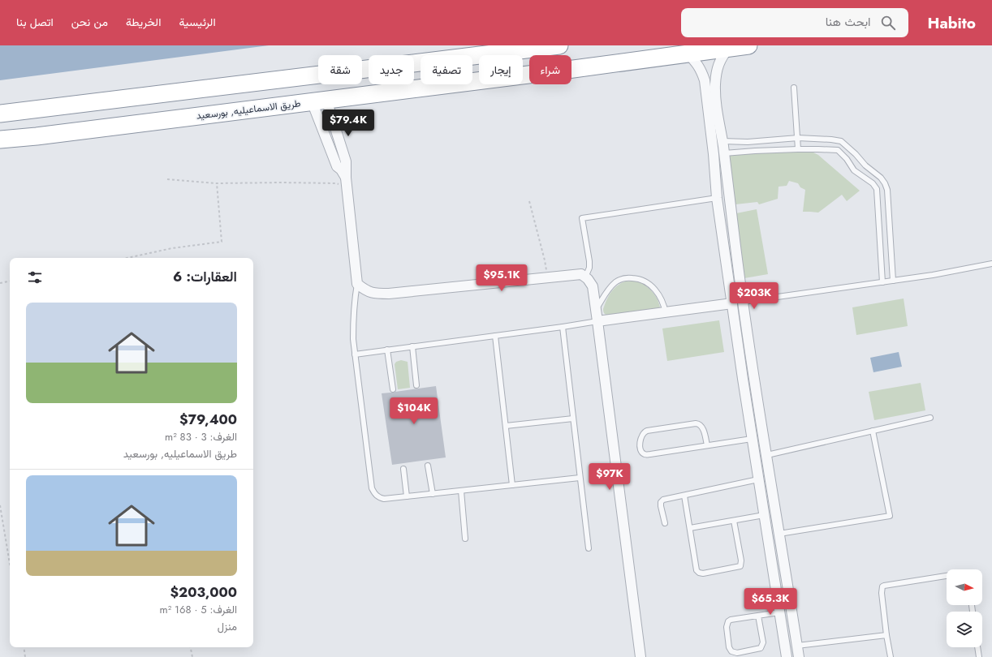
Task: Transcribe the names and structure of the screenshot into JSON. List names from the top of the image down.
{
  "streets": {
    "highway": ["طريق الاسماعيليه, بورسعيد"]
  },
  "north": "right",
  "page": {
    "header": "Habito",
    "search": "ابحث هنا",
    "nav": [
      "الرئيسية",
      "الخريطة",
      "من نحن",
      "اتصل بنا"
    ],
    "chip": [
      "شراء",
      "إيجار",
      "تصفية",
      "جديد",
      "شقة"
    ],
    "price": [
      "$79.4K",
      "$95.1K",
      "$203K",
      "$104K",
      "$97K",
      "$65.3K"
    ],
    "heading": "العقارات: 6",
    "list": [
      {
        "name": "$79,400",
        "note": "الغرف: 3 · 83 m² · طريق الاسماعيليه, بورسعيد"
      },
      {
        "name": "$203,000",
        "note": "الغرف: 5 · 168 m² · منزل"
      }
    ]
  }
}
